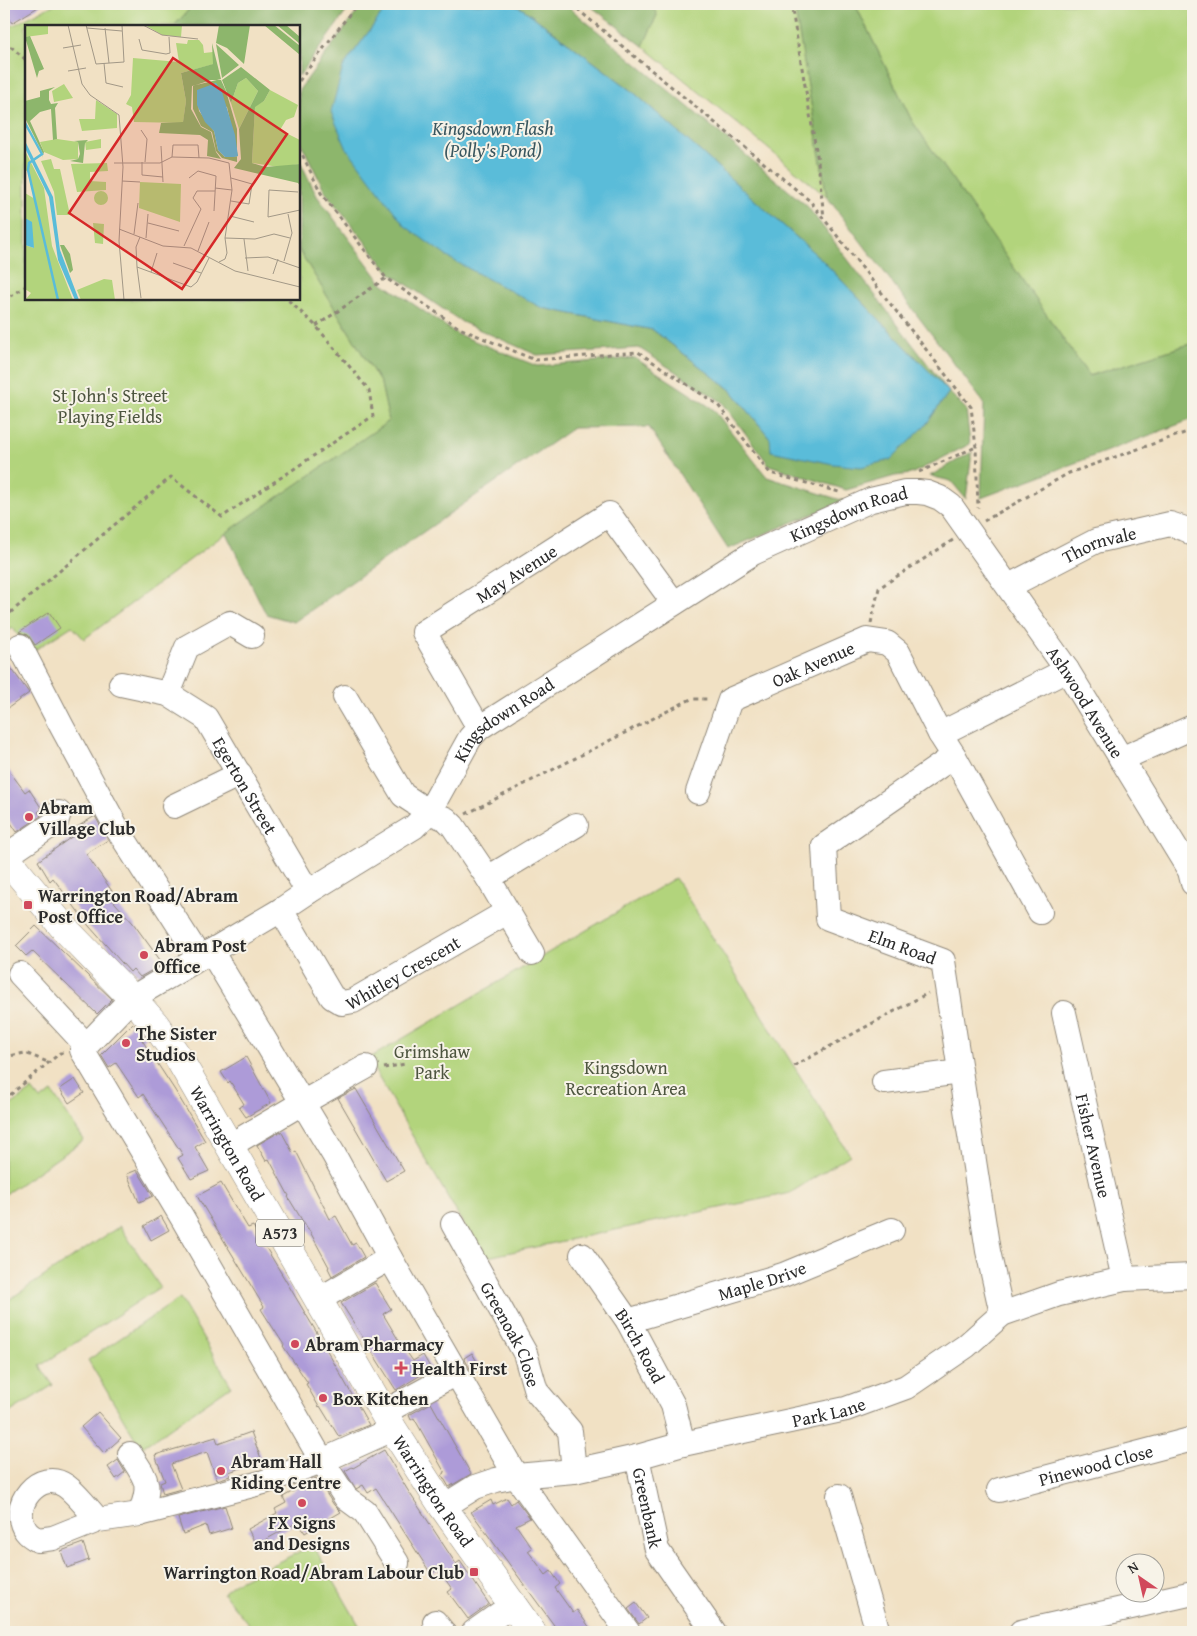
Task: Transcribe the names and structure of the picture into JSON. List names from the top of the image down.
{
  "streets": {
    "main road": ["Warrington Road", "A573"],
    "street": [
      "Kingsdown Road",
      "Thornvale",
      "May Avenue",
      "Oak Avenue",
      "Ashwood Avenue",
      "Egerton Street",
      "Elm Road",
      "Whitley Crescent",
      "Fisher Avenue",
      "Maple Drive",
      "Greenoak Close",
      "Birch Road",
      "Park Lane",
      "Pinewood Close",
      "Greenbank"
    ]
  },
  "crossings": [
    ["Kingsdown Road", "May Avenue"],
    ["Kingsdown Road", "Ashwood Avenue"],
    ["Kingsdown Road", "Egerton Street"],
    ["Kingsdown Road", "Whitley Crescent"],
    ["Kingsdown Road", "Warrington Road"],
    ["Thornvale", "Ashwood Avenue"],
    ["Oak Avenue", "Elm Road"],
    ["Elm Road", "Park Lane"],
    ["Warrington Road", "Park Lane"],
    ["Fisher Avenue", "Park Lane"],
    ["Maple Drive", "Birch Road"],
    ["Greenoak Close", "Park Lane"],
    ["Birch Road", "Park Lane"],
    ["Park Lane", "Greenbank"]
  ],
  "water": ["Kingsdown Flash (Polly's Pond)"],
  "parks": ["St John's Street Playing Fields", "Grimshaw Park", "Kingsdown Recreation Area"],
  "places": {
    "other": [
      "Abram Village Club",
      "Abram Post Office",
      "The Sister Studios",
      "Abram Pharmacy",
      "Box Kitchen",
      "Abram Hall Riding Centre",
      "FX Signs and Designs"
    ],
    "transit": ["Warrington Road/Abram Post Office", "Warrington Road/Abram Labour Club"],
    "health": ["Health First"]
  },
  "north": "top left"
}
